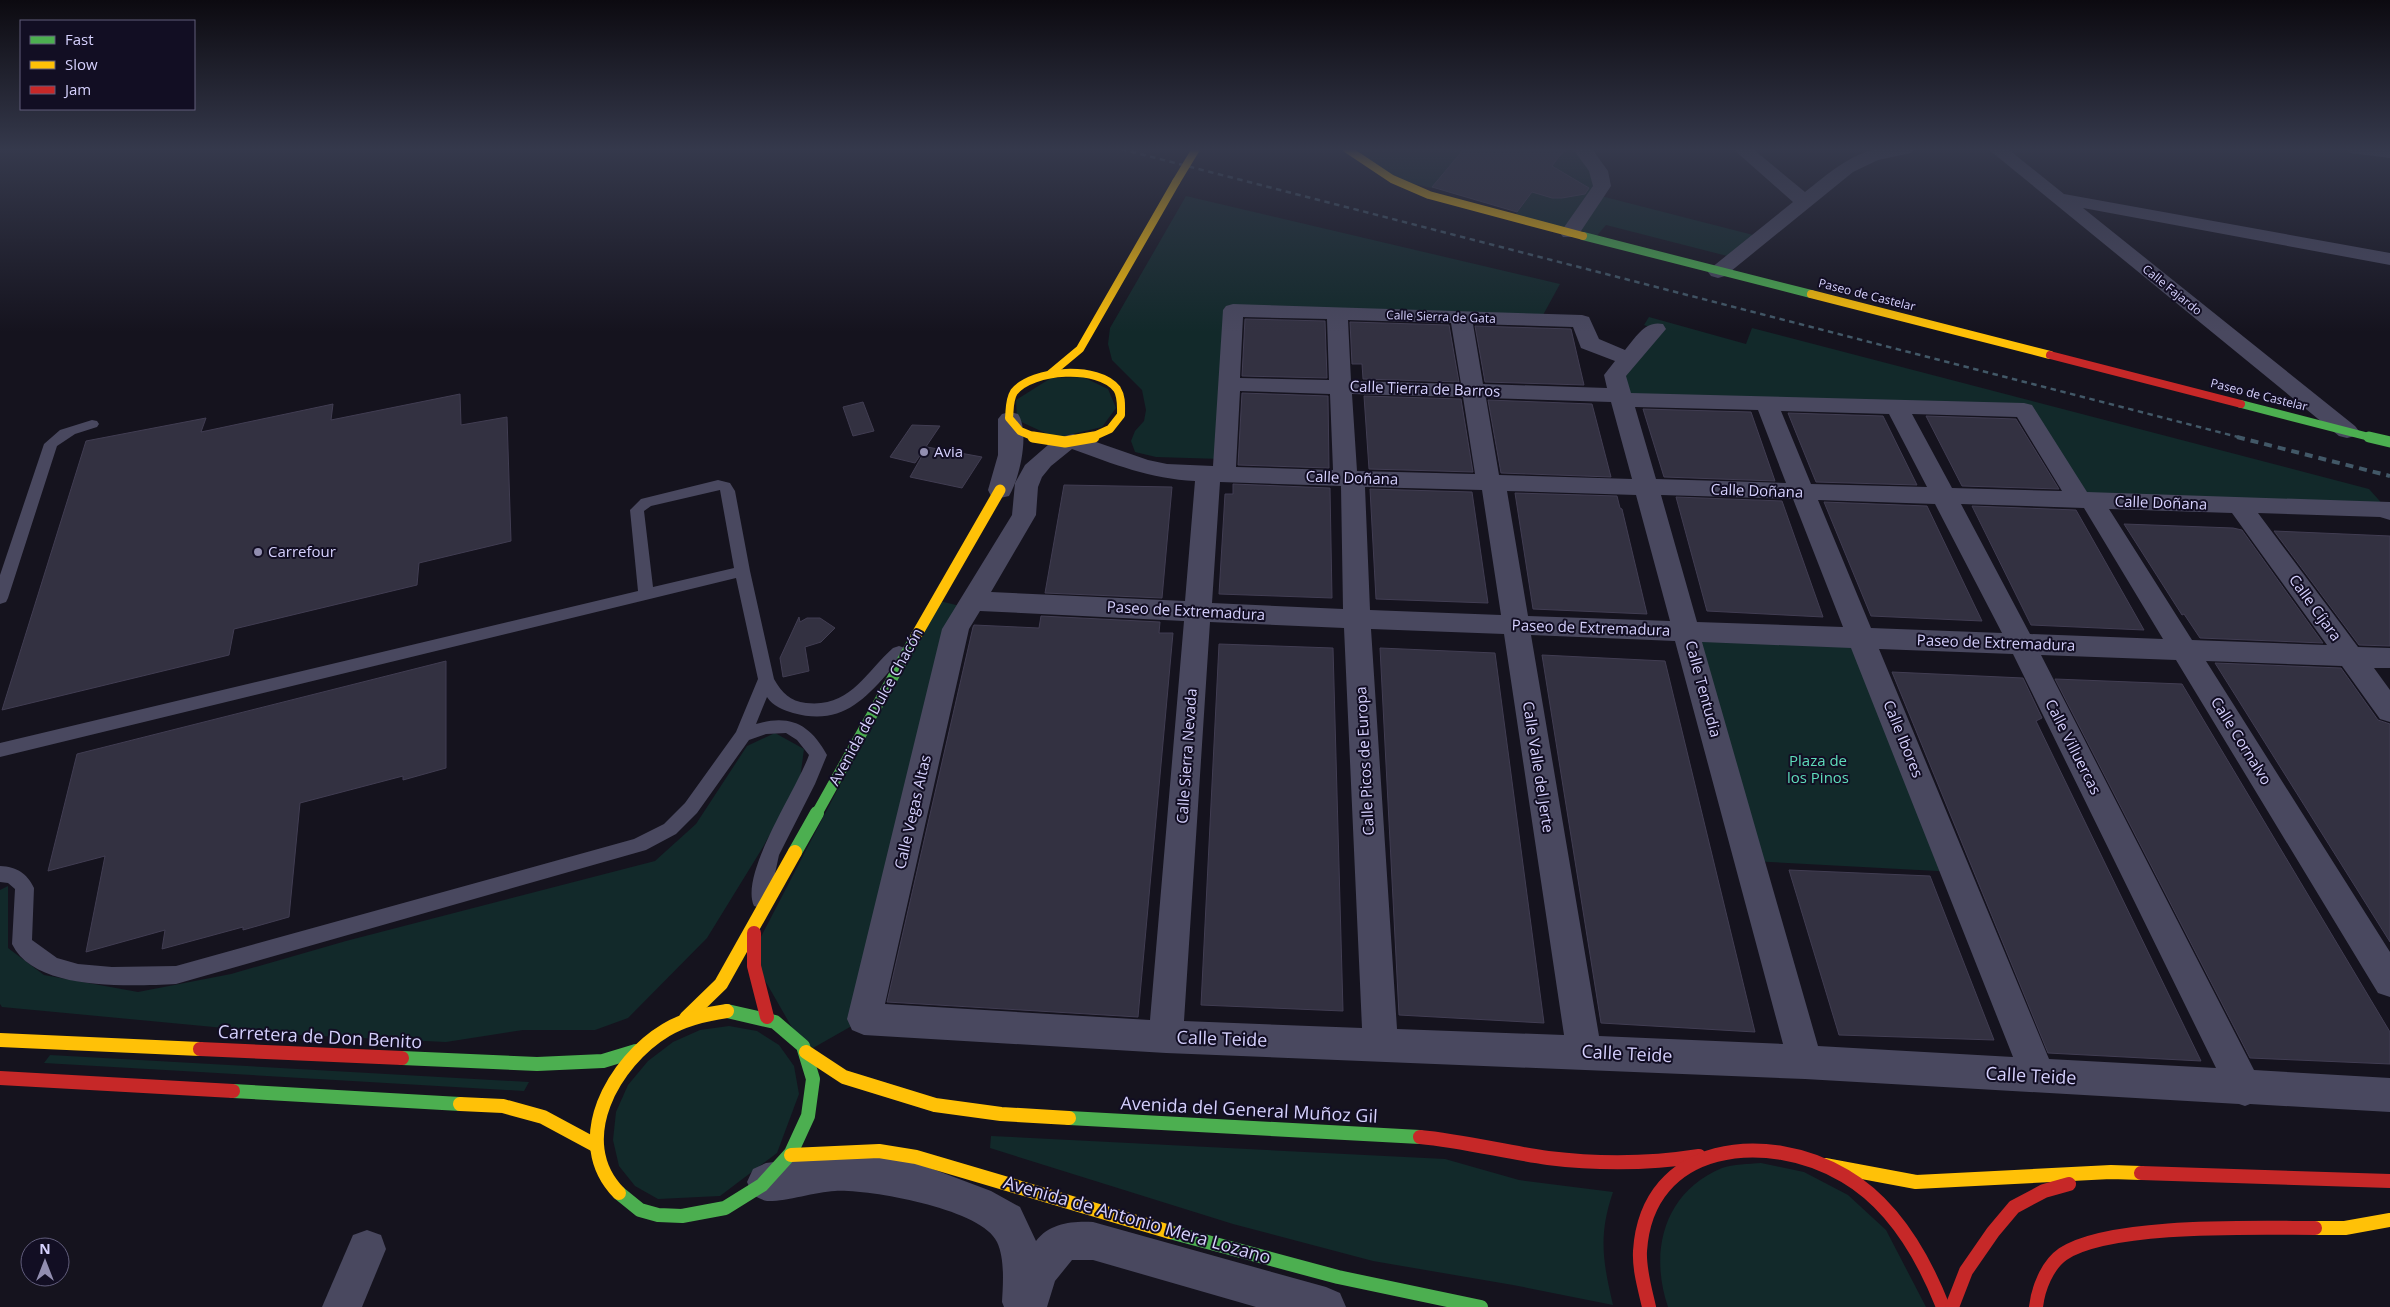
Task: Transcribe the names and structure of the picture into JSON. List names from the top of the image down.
{
  "streets": {
    "main road": [
      "Paseo de Castelar",
      "Avenida de Dulce Chacón",
      "Carretera de Don Benito",
      "Avenida del General Muñoz Gil",
      "Avenida de Antonio Mera Lozano"
    ],
    "street": [
      "Calle Fajardo",
      "Calle Sierra de Gata",
      "Calle Tierra de Barros",
      "Calle Doñana",
      "Calle Cíjara",
      "Paseo de Extremadura",
      "Calle Tentudia",
      "Calle Ibores",
      "Calle Cornalvo",
      "Calle Villuercas",
      "Calle Sierra Nevada",
      "Calle Picos de Europa",
      "Calle Valle del Jerte",
      "Calle Vegas Altas",
      "Calle Teide"
    ]
  },
  "crossings": [
    ["Calle Fajardo", "Paseo de Castelar"],
    ["Calle Sierra de Gata", "Calle Tentudia"],
    ["Calle Sierra de Gata", "Calle Sierra Nevada"],
    ["Calle Sierra de Gata", "Calle Picos de Europa"],
    ["Calle Sierra de Gata", "Calle Valle del Jerte"],
    ["Calle Tierra de Barros", "Calle Tentudia"],
    ["Calle Tierra de Barros", "Calle Ibores"],
    ["Calle Tierra de Barros", "Calle Cornalvo"],
    ["Calle Tierra de Barros", "Calle Villuercas"],
    ["Calle Tierra de Barros", "Calle Sierra Nevada"],
    ["Calle Tierra de Barros", "Calle Picos de Europa"],
    ["Calle Tierra de Barros", "Calle Valle del Jerte"],
    ["Calle Doñana", "Calle Cíjara"],
    ["Calle Doñana", "Calle Tentudia"],
    ["Calle Doñana", "Avenida de Dulce Chacón"],
    ["Calle Doñana", "Calle Ibores"],
    ["Calle Doñana", "Calle Cornalvo"],
    ["Calle Doñana", "Calle Villuercas"],
    ["Calle Doñana", "Calle Sierra Nevada"],
    ["Calle Doñana", "Calle Picos de Europa"],
    ["Calle Doñana", "Calle Valle del Jerte"],
    ["Calle Doñana", "Calle Vegas Altas"],
    ["Calle Cíjara", "Paseo de Extremadura"],
    ["Paseo de Extremadura", "Calle Tentudia"],
    ["Paseo de Extremadura", "Calle Ibores"],
    ["Paseo de Extremadura", "Calle Cornalvo"],
    ["Paseo de Extremadura", "Calle Villuercas"],
    ["Paseo de Extremadura", "Calle Sierra Nevada"],
    ["Paseo de Extremadura", "Calle Picos de Europa"],
    ["Paseo de Extremadura", "Calle Valle del Jerte"],
    ["Paseo de Extremadura", "Calle Vegas Altas"],
    ["Calle Tentudia", "Calle Teide"],
    ["Avenida de Dulce Chacón", "Calle Vegas Altas"],
    ["Calle Ibores", "Calle Teide"],
    ["Calle Cornalvo", "Calle Villuercas"],
    ["Calle Villuercas", "Calle Teide"],
    ["Calle Sierra Nevada", "Calle Teide"],
    ["Calle Picos de Europa", "Calle Teide"],
    ["Calle Valle del Jerte", "Calle Teide"],
    ["Calle Vegas Altas", "Calle Teide"]
  ],
  "parks": ["Plaza de los Pinos"],
  "places": ["Avia", "Carrefour"],
  "legend": ["Fast", "Slow", "Jam"],
  "north": "top"
}
